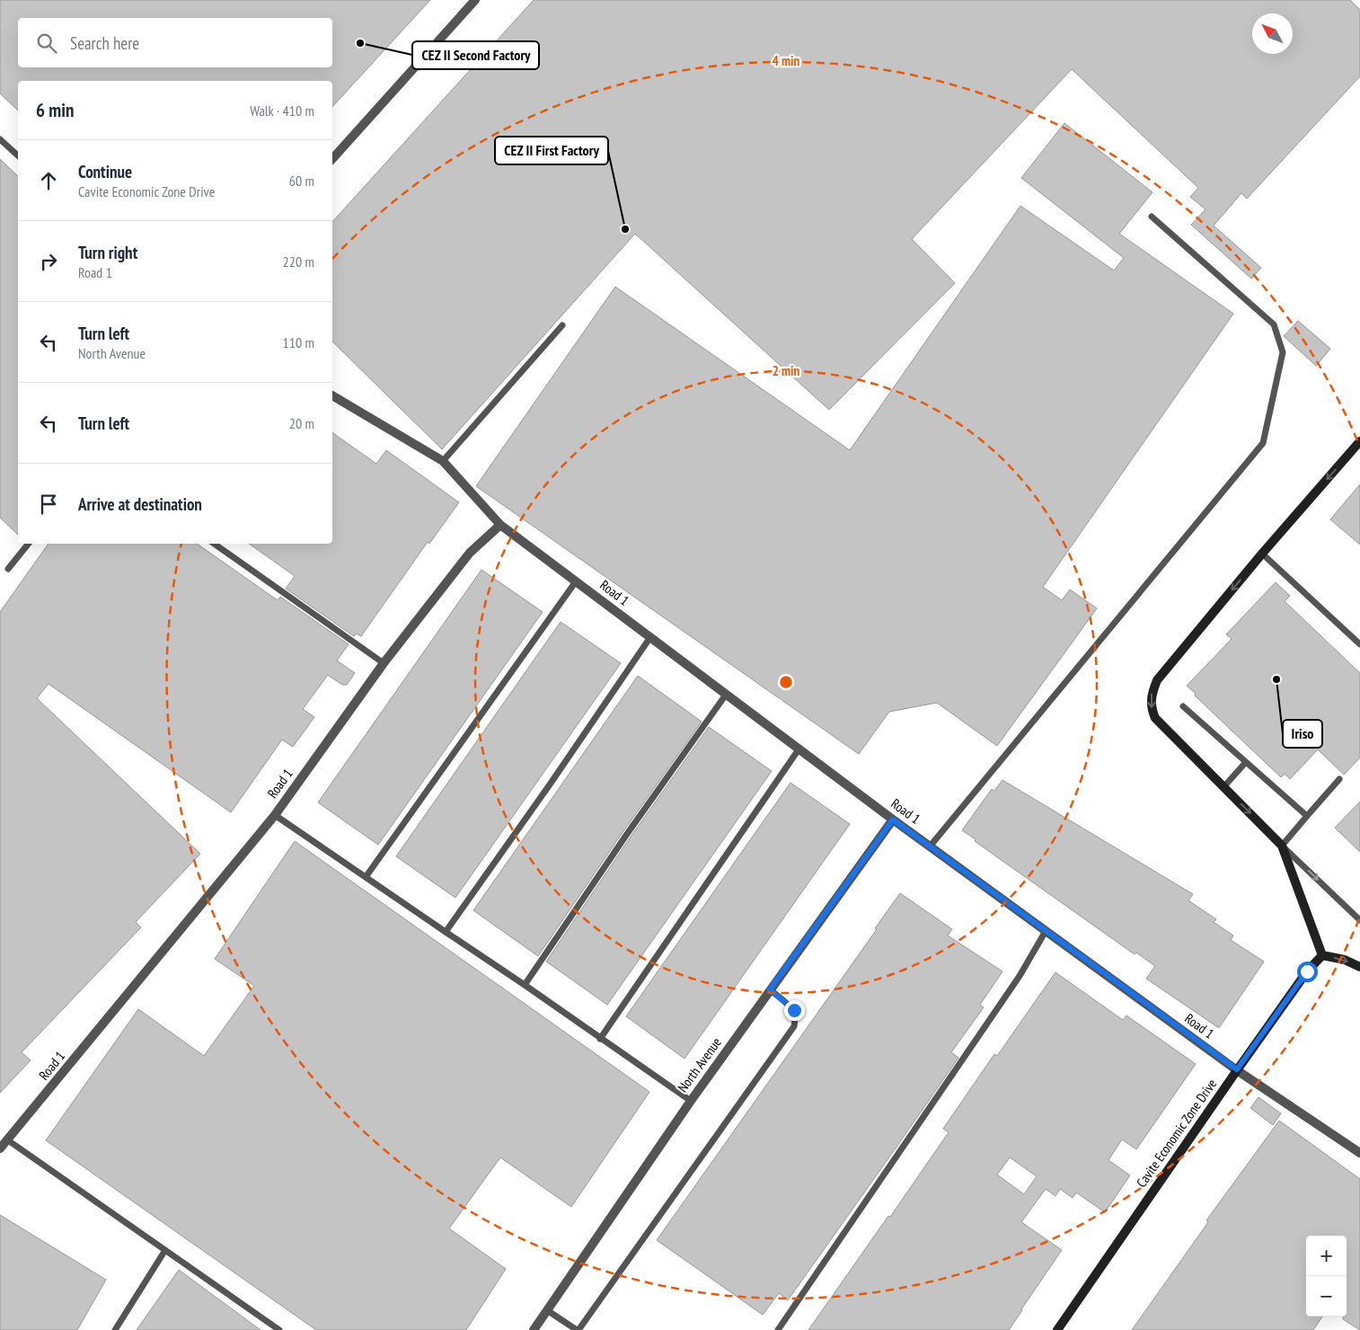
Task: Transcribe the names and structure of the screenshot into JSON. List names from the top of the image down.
{
  "streets": {
    "street": ["Road 1", "North Avenue", "Cavite Economic Zone Drive"]
  },
  "crossings": [
    ["Road 1", "North Avenue"],
    ["Road 1", "Cavite Economic Zone Drive"]
  ],
  "places": ["CEZ II Second Factory", "CEZ II First Factory", "Iriso"],
  "north": "top left",
  "page": {
    "search": "Search here",
    "heading": ["6 min", "Walk · 410 m"],
    "list": [
      ["Continue", "Cavite Economic Zone Drive", "60 m"],
      ["Turn right", "Road 1", "220 m"],
      ["Turn left", "North Avenue", "110 m"],
      ["Turn left", "20 m"],
      "Arrive at destination"
    ],
    "map_buttons": ["+", "−"]
  },
  "rings": ["4 min", "2 min"]
}
